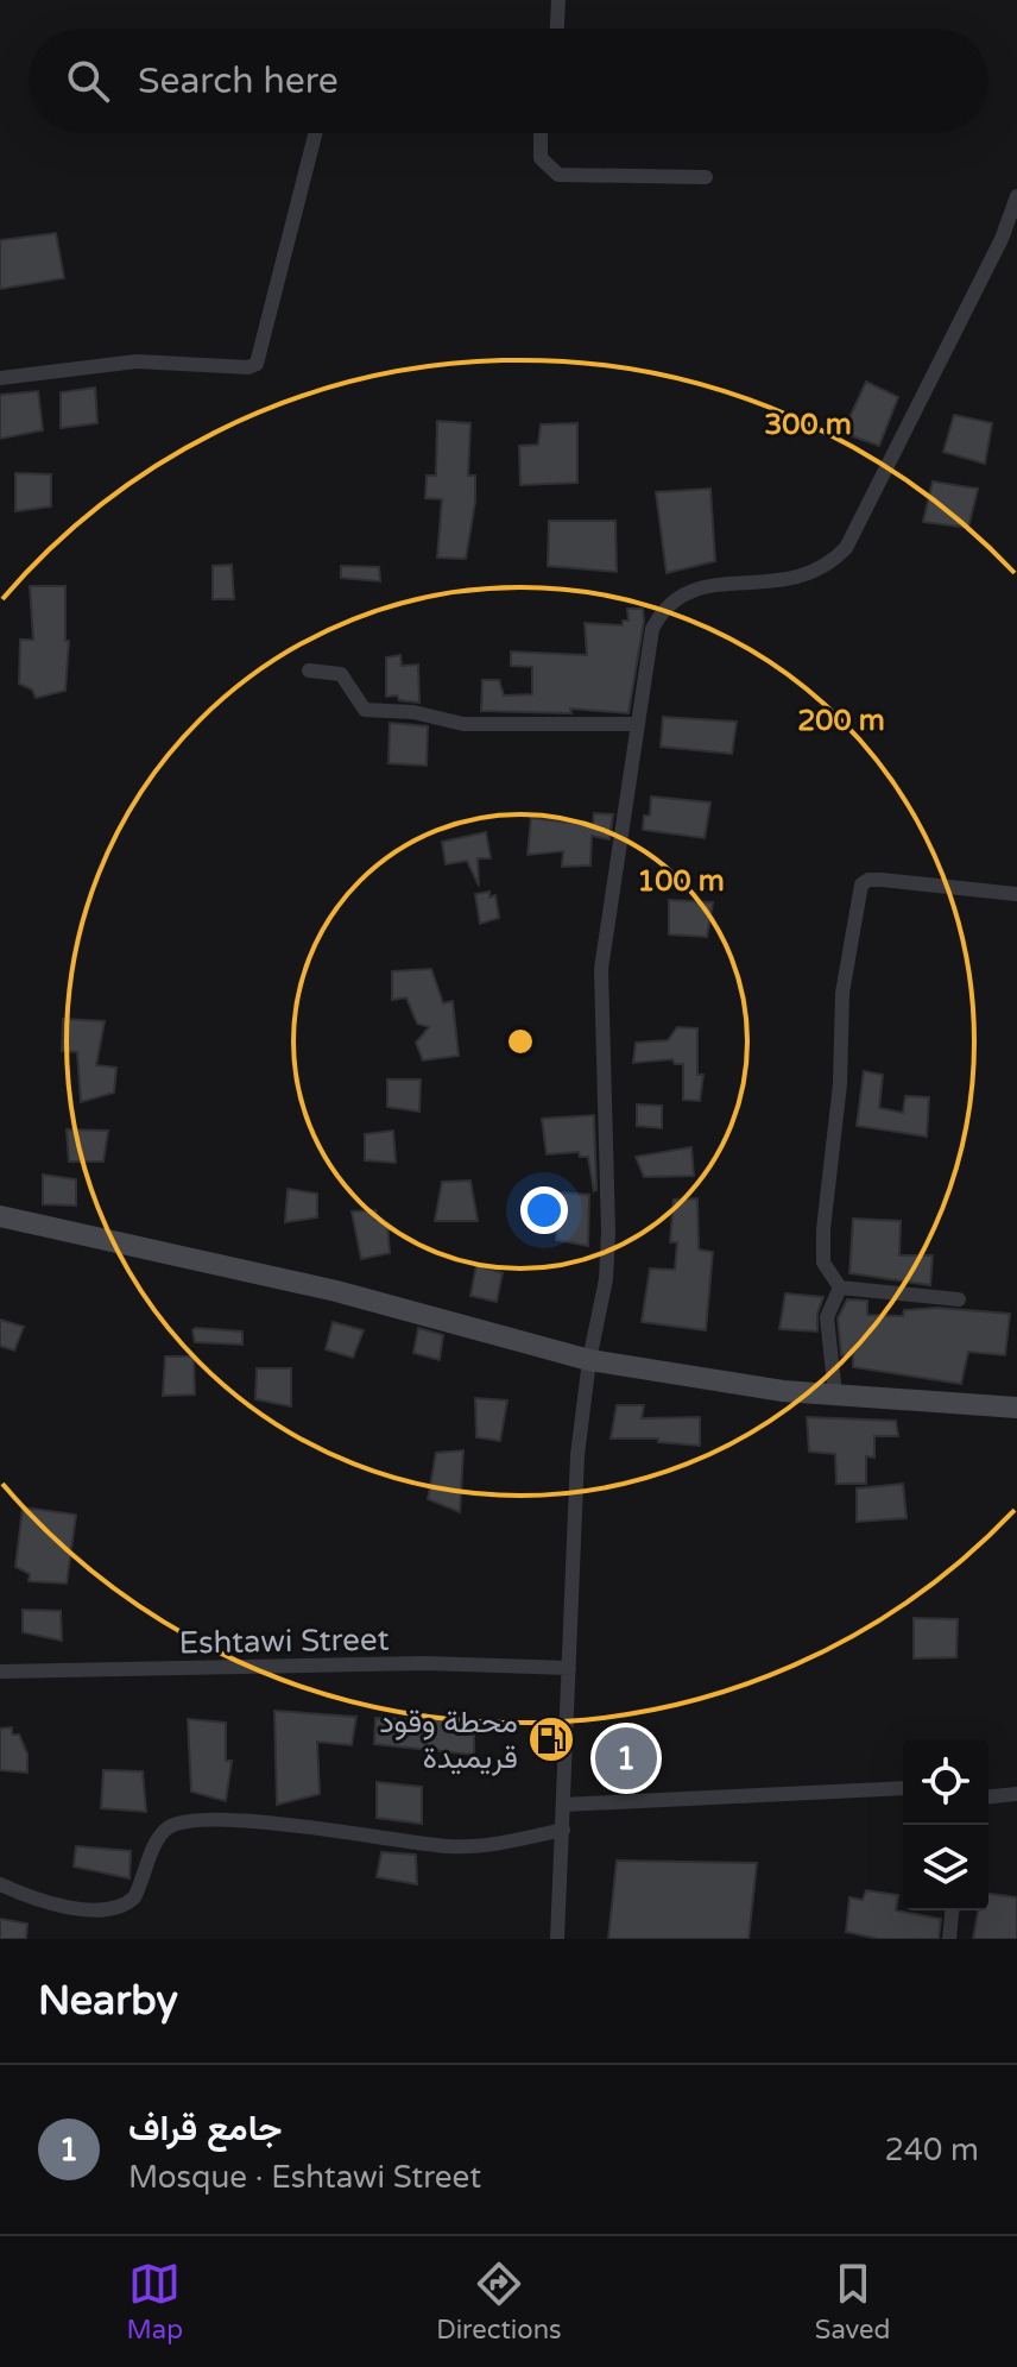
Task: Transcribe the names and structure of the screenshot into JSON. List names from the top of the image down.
{
  "streets": {
    "street": ["Eshtawi Street"]
  },
  "places": {
    "fuel station": ["محطة وقود قريميدة"]
  },
  "page": {
    "search": "Search here",
    "pins": "1",
    "heading": "Nearby",
    "list": [
      {
        "mark": "1",
        "name": "جامع قراف",
        "note": "Mosque · Eshtawi Street",
        "value": "240 m"
      }
    ],
    "nav": ["Map", "Directions", "Saved"]
  },
  "rings": ["300 m", "200 m", "100 m"]
}
